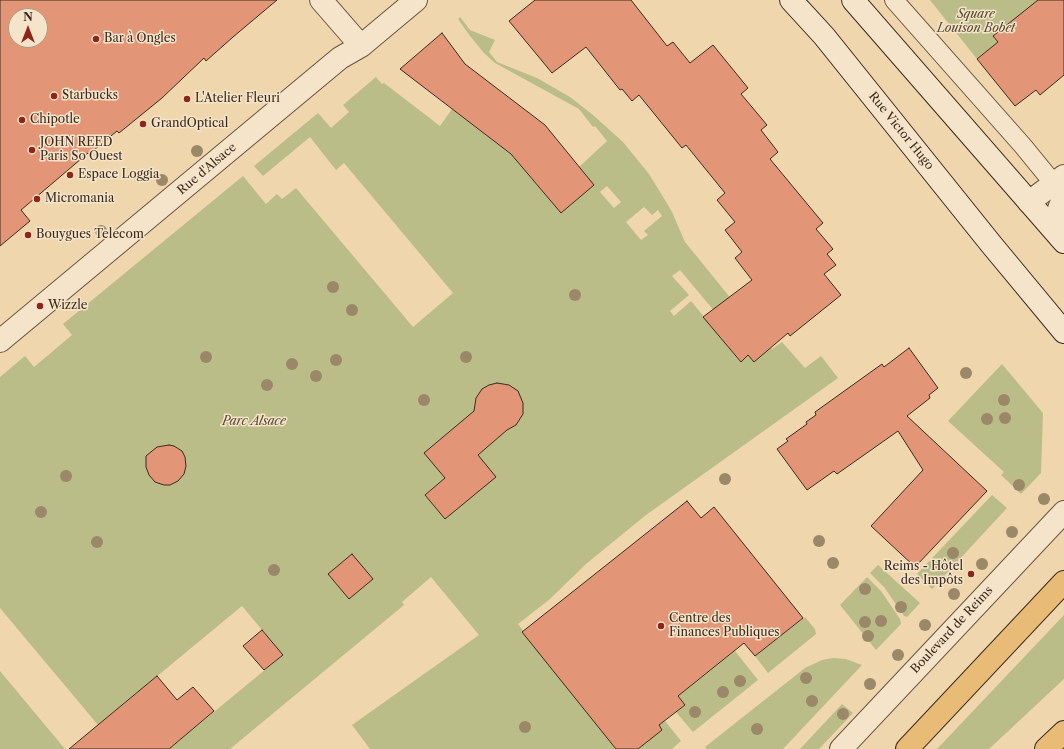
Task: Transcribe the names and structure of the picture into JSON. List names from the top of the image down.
{
  "streets": {
    "street": ["Rue Victor Hugo", "Rue d'Alsace", "Boulevard de Reims"]
  },
  "parks": ["Square Louison Bobet", "Parc Alsace"],
  "places": [
    "Bar à Ongles",
    "Starbucks",
    "L'Atelier Fleuri",
    "Chipotle",
    "GrandOptical",
    "JOHN REED Paris So Ouest",
    "Espace Loggia",
    "Micromania",
    "Bouygues Telecom",
    "Wizzle",
    "Reims - Hôtel des Impôts",
    "Centre des Finances Publiques"
  ],
  "north": "top"
}
